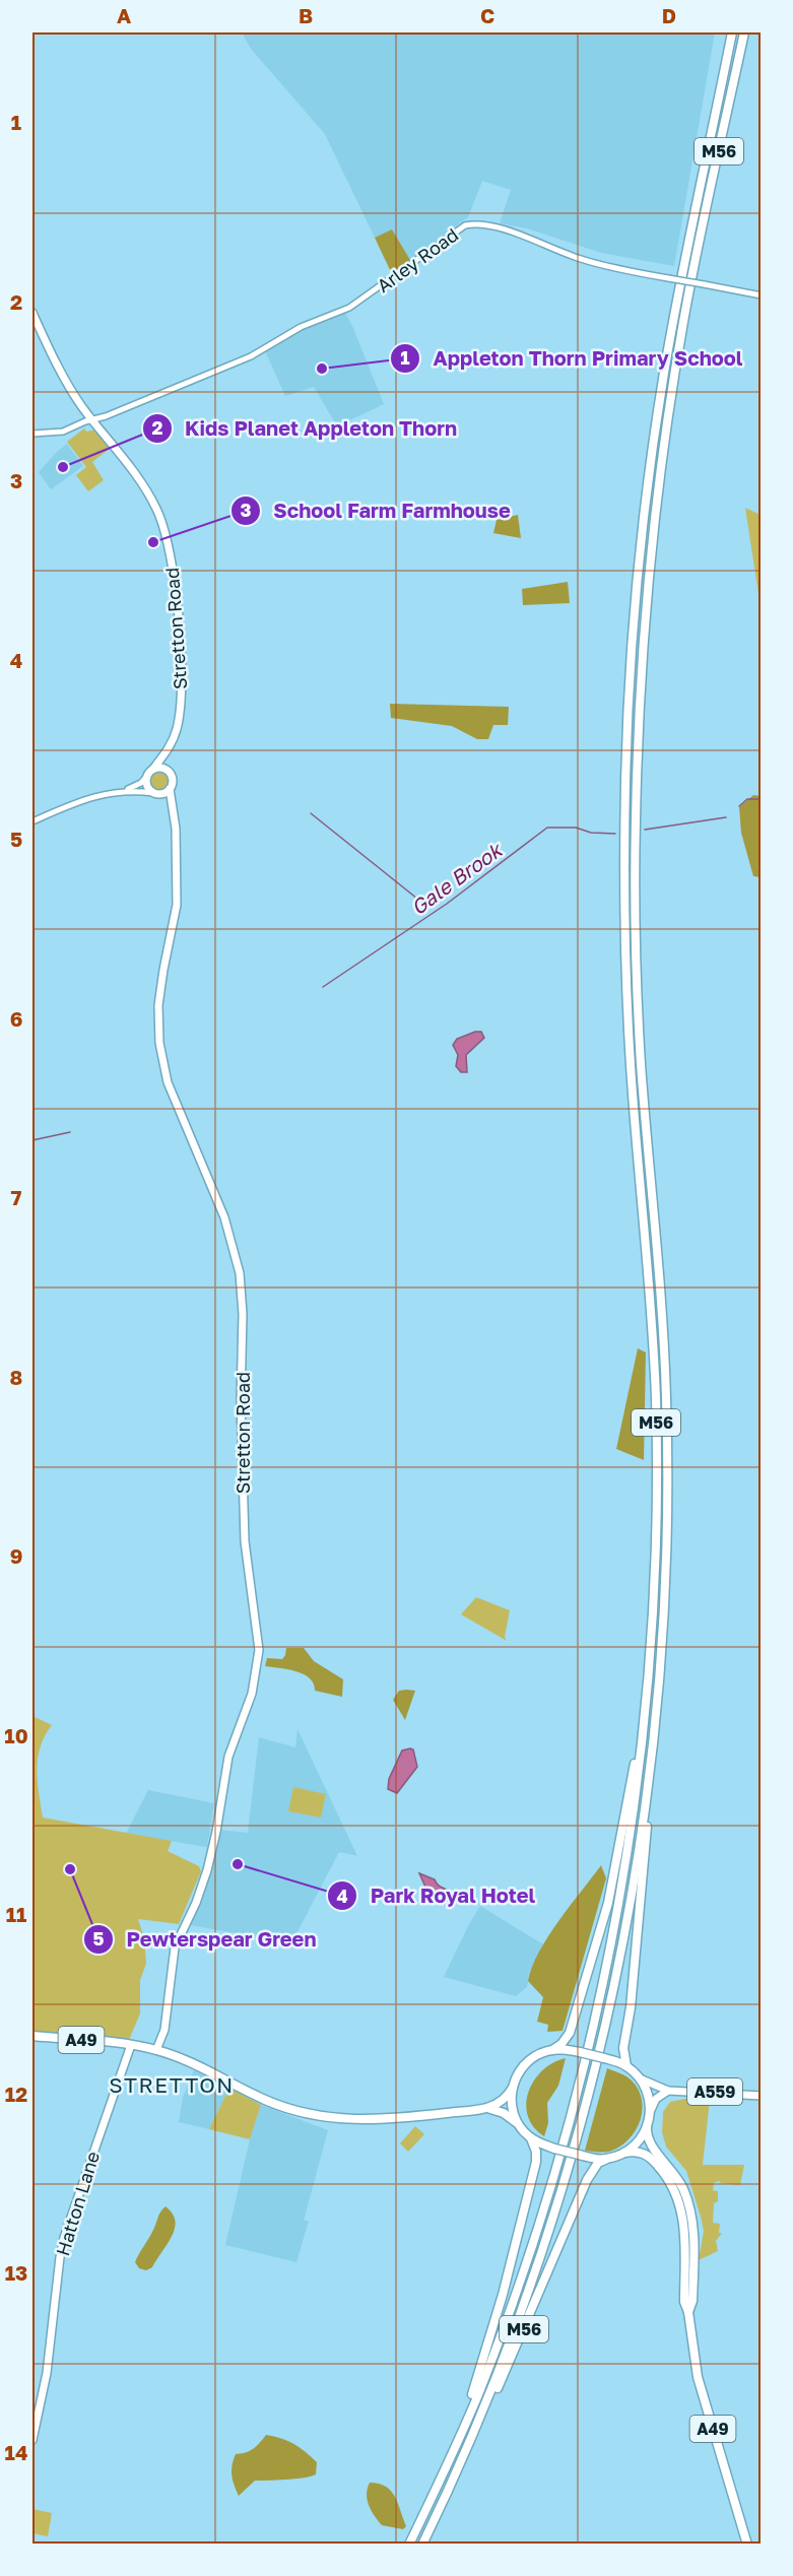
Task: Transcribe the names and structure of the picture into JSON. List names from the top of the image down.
{
  "streets": {
    "highway": ["M56", "A49"],
    "main road": ["Stretton Road", "A559", "Hatton Lane"],
    "street": ["Arley Road"]
  },
  "crossings": [
    ["M56", "A49"],
    ["M56", "A559"],
    ["Arley Road", "Stretton Road"],
    ["Stretton Road", "A49"],
    ["A49", "A559"],
    ["A49", "Hatton Lane"]
  ],
  "districts": ["STRETTON"],
  "water": ["Gale Brook"],
  "places": [
    "Appleton Thorn Primary School",
    "Kids Planet Appleton Thorn",
    "School Farm Farmhouse",
    "Park Royal Hotel",
    "Pewterspear Green"
  ],
  "grid": {
    "columns": [
      "A",
      "B",
      "C",
      "D"
    ],
    "rows": [
      "1",
      "2",
      "3",
      "4",
      "5",
      "6",
      "7",
      "8",
      "9",
      "10",
      "11",
      "12",
      "13",
      "14"
    ]
  }
}
